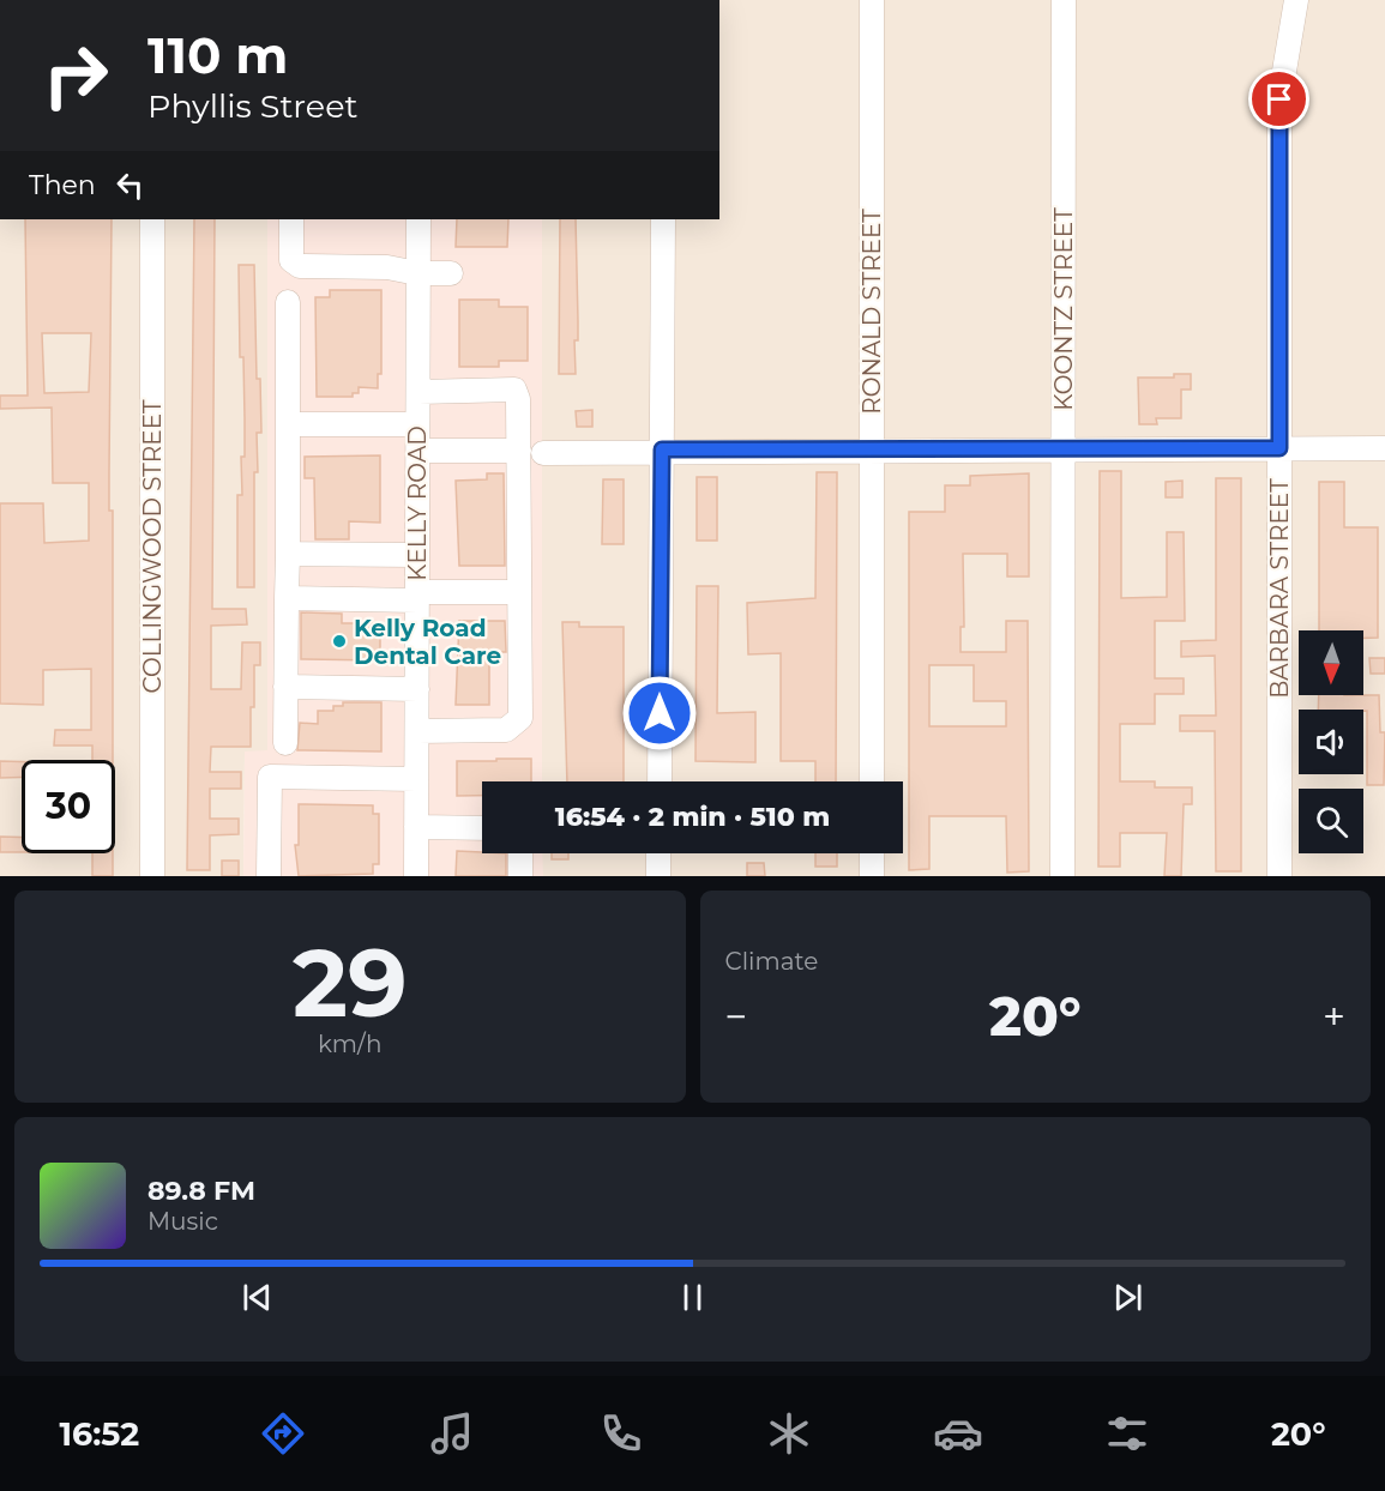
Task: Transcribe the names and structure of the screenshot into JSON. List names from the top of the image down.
{
  "streets": {
    "street": [
      "KOONTZ STREET",
      "RONALD STREET",
      "KELLY ROAD",
      "COLLINGWOOD STREET",
      "BARBARA STREET"
    ]
  },
  "places": ["Kelly Road Dental Care"],
  "north": "bottom",
  "page": {
    "turn": ["110 m", "Phyllis Street"],
    "then": "Then",
    "limit": "30",
    "trip": "16:54 · 2 min · 510 m",
    "tile": [
      ["29", "km/h"],
      "Climate"
    ],
    "heat": ["−", "20°", "+"],
    "song": ["89.8 FM", "Music"],
    "tabs": ["16:52", "20°"]
  }
}
